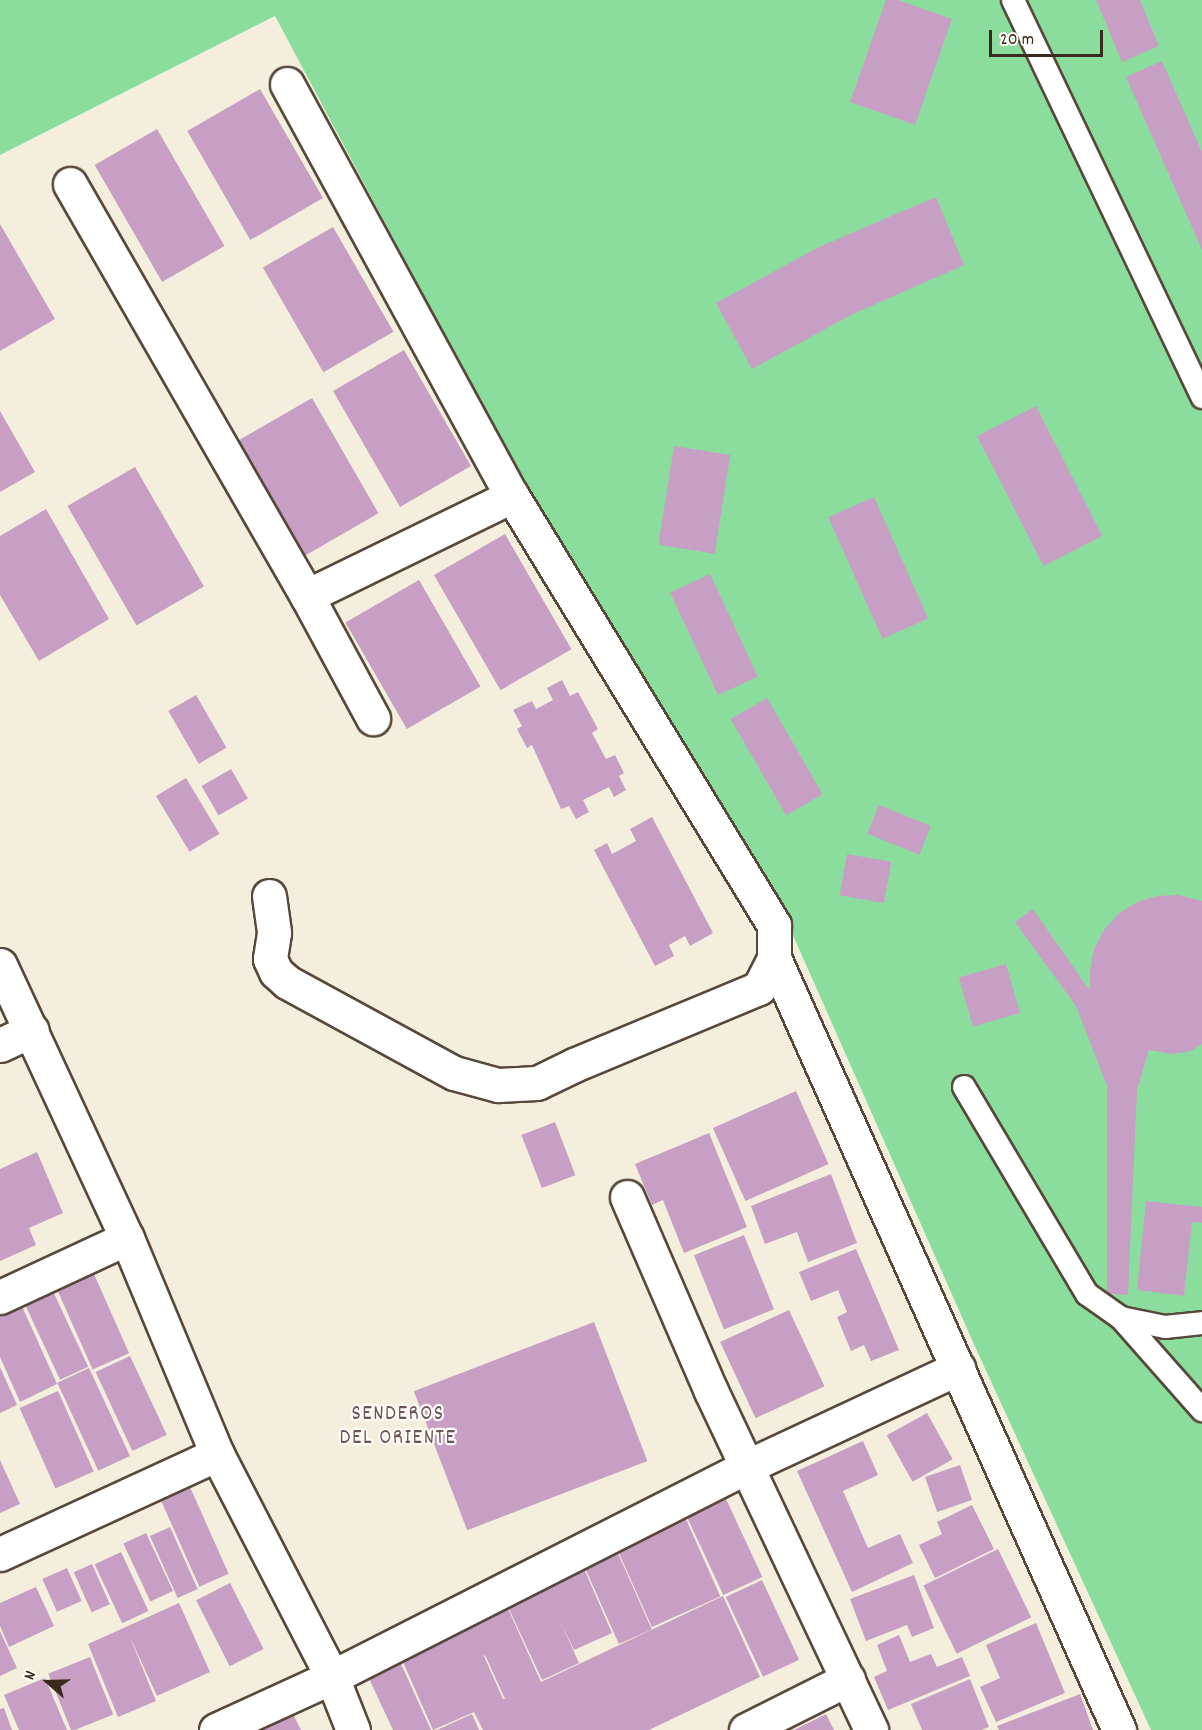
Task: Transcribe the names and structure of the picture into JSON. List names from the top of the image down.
{
  "districts": ["SENDEROS DEL ORIENTE"],
  "scale_bar": "20 m",
  "north": "left"
}
